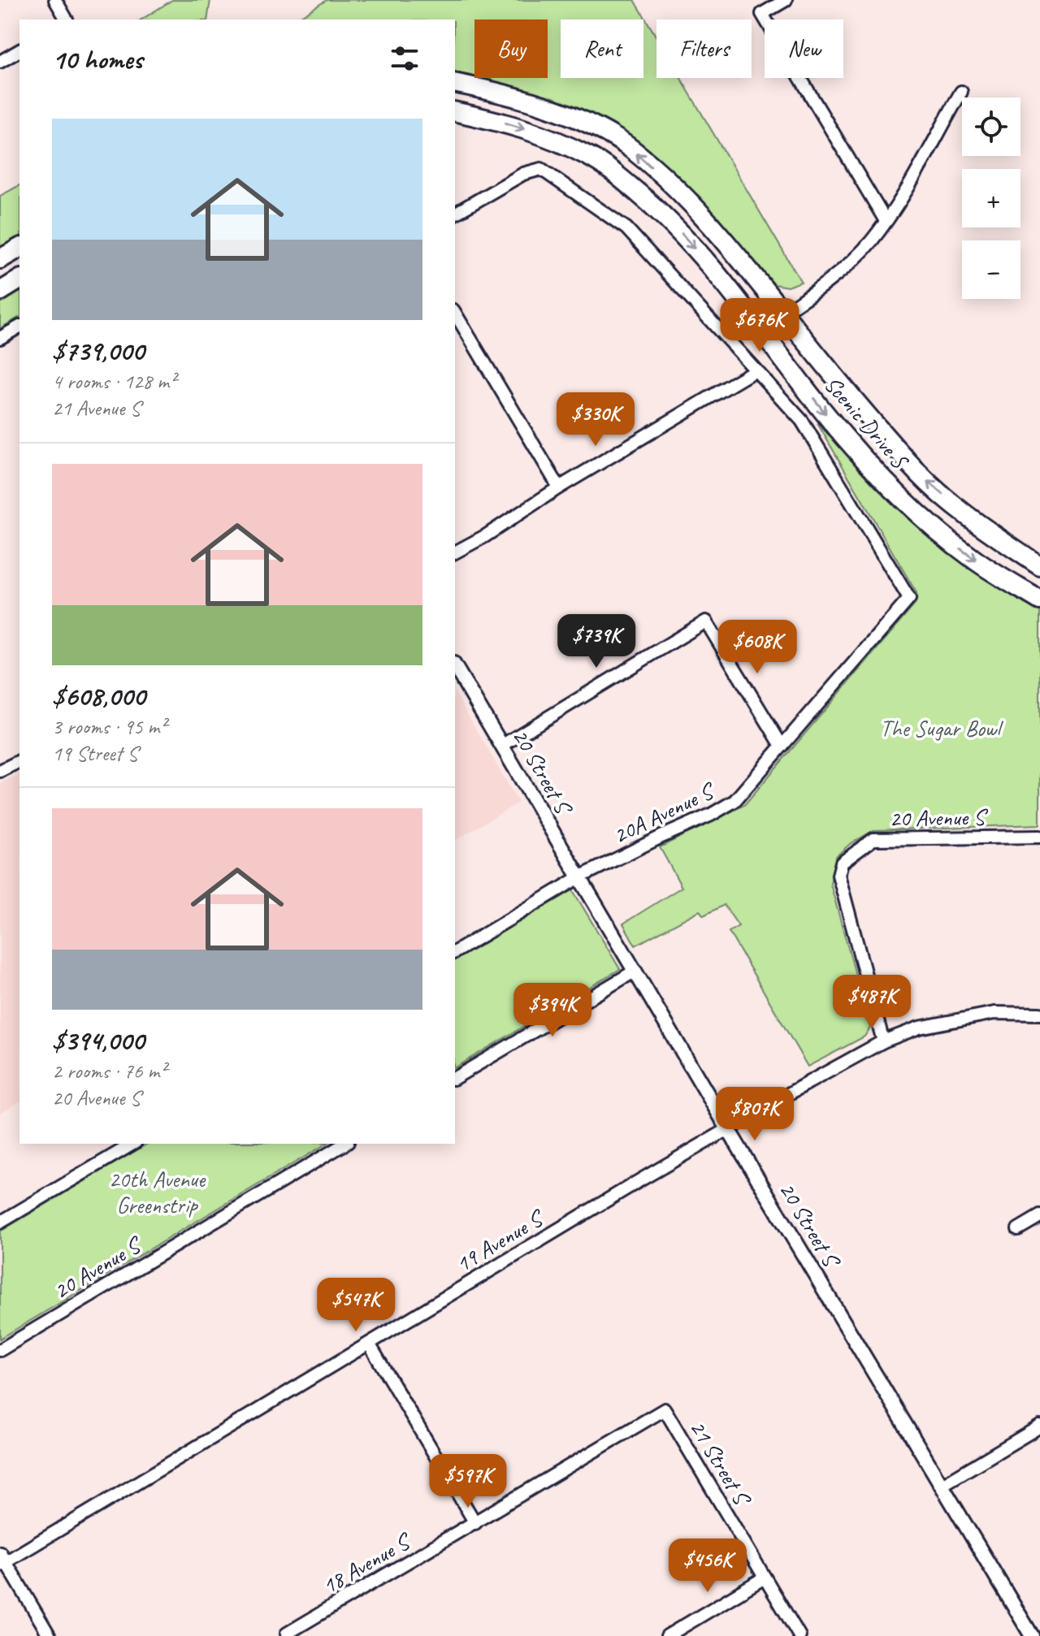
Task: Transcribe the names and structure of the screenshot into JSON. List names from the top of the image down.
{
  "streets": {
    "main road": ["Scenic Drive S"],
    "street": [
      "20 Street S",
      "20A Avenue S",
      "20 Avenue S",
      "19 Avenue S",
      "21 Street S",
      "18 Avenue S"
    ]
  },
  "crossings": [
    ["20 Street S", "20A Avenue S"],
    ["20 Street S", "19 Avenue S"],
    ["20 Avenue S", "19 Avenue S"],
    ["21 Street S", "18 Avenue S"]
  ],
  "parks": ["The Sugar Bowl", "20th Avenue Greenstrip"],
  "page": {
    "chip": [
      "Buy",
      "Rent",
      "Filters",
      "New"
    ],
    "heading": "10 homes",
    "map_buttons": ["+", "−"],
    "list": [
      {
        "name": "$739,000",
        "note": "4 rooms · 128 m² · 21 Avenue S"
      },
      {
        "name": "$608,000",
        "note": "3 rooms · 95 m² · 19 Street S"
      },
      {
        "name": "$394,000",
        "note": "2 rooms · 76 m² · 20 Avenue S"
      }
    ],
    "price": [
      "$676K",
      "$330K",
      "$739K",
      "$608K",
      "$487K",
      "$394K",
      "$807K",
      "$547K",
      "$597K",
      "$456K"
    ]
  }
}
